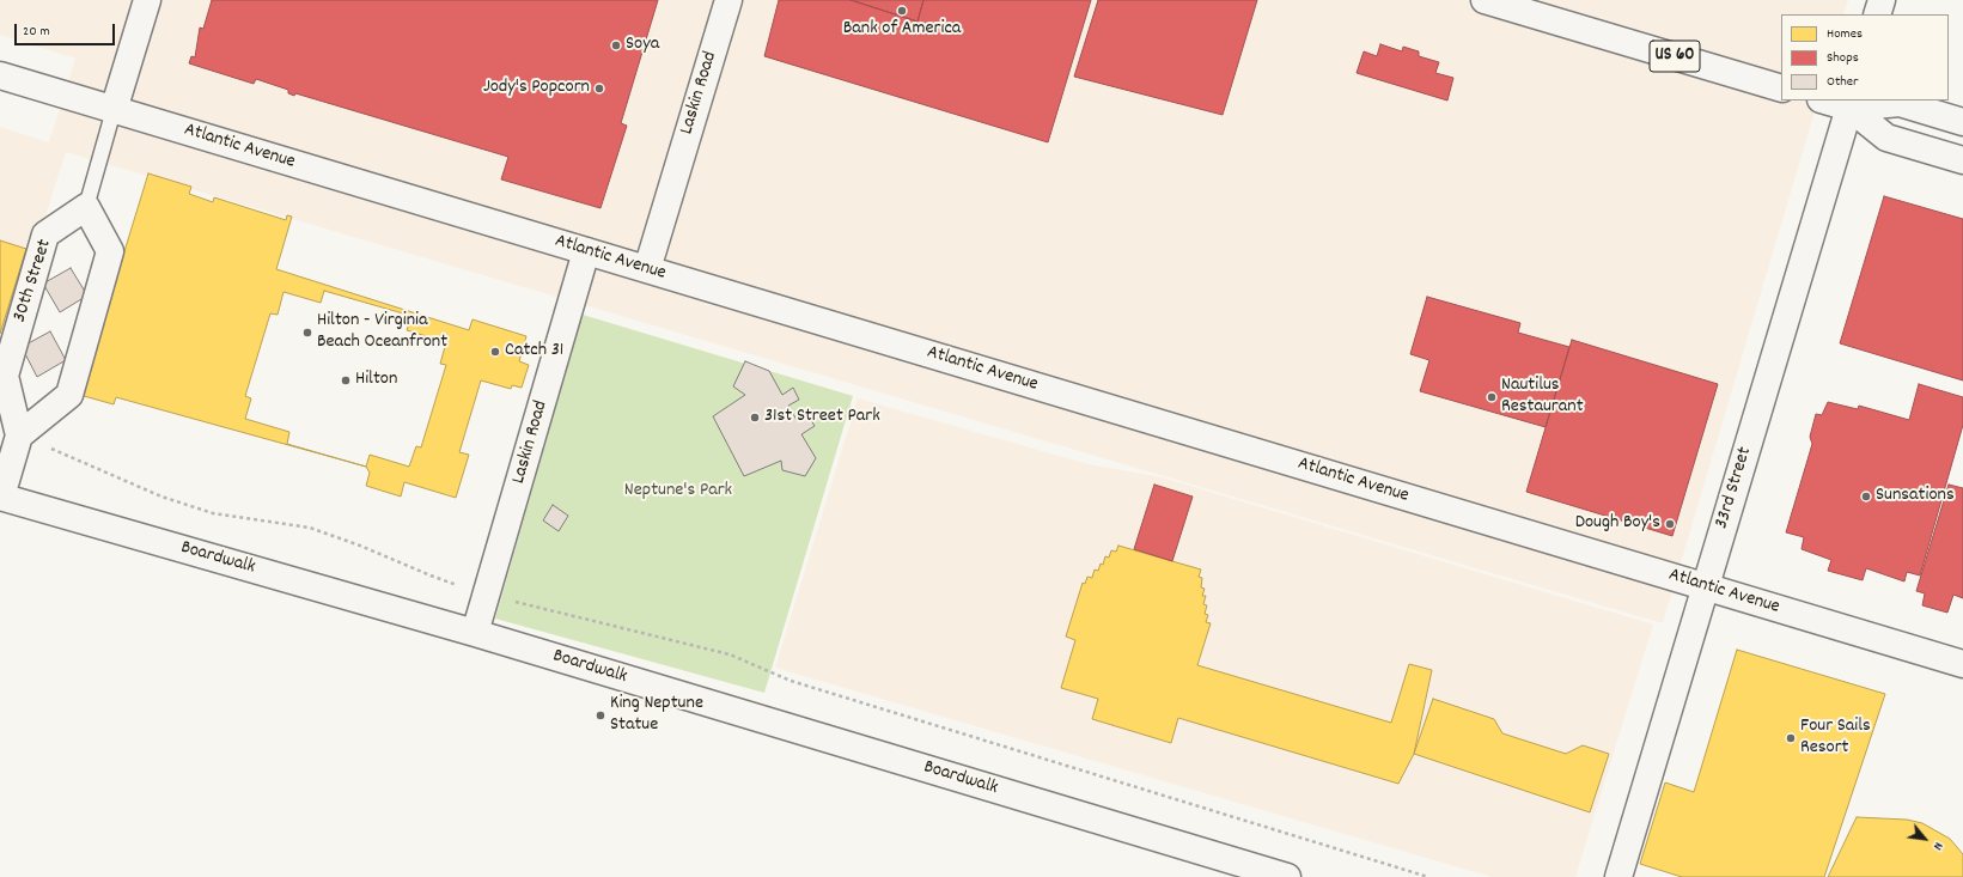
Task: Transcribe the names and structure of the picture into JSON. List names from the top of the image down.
{
  "streets": {
    "main road": [
      "US 60",
      "Laskin Road",
      "Atlantic Avenue",
      "30th Street",
      "33rd Street",
      "Boardwalk"
    ]
  },
  "crossings": [
    ["Laskin Road", "Atlantic Avenue"],
    ["Laskin Road", "Boardwalk"],
    ["Atlantic Avenue", "33rd Street"],
    ["30th Street", "Boardwalk"]
  ],
  "parks": ["Neptune's Park"],
  "places": [
    "Bank of America",
    "Soya",
    "Jody's Popcorn",
    "Hilton - Virginia Beach Oceanfront",
    "Catch 31",
    "Hilton",
    "Nautilus Restaurant",
    "31st Street Park",
    "Sunsations",
    "Dough Boy's",
    "King Neptune Statue",
    "Four Sails Resort"
  ],
  "legend": ["Homes", "Shops", "Other"],
  "scale_bar": "20 m",
  "north": "bottom right"
}
